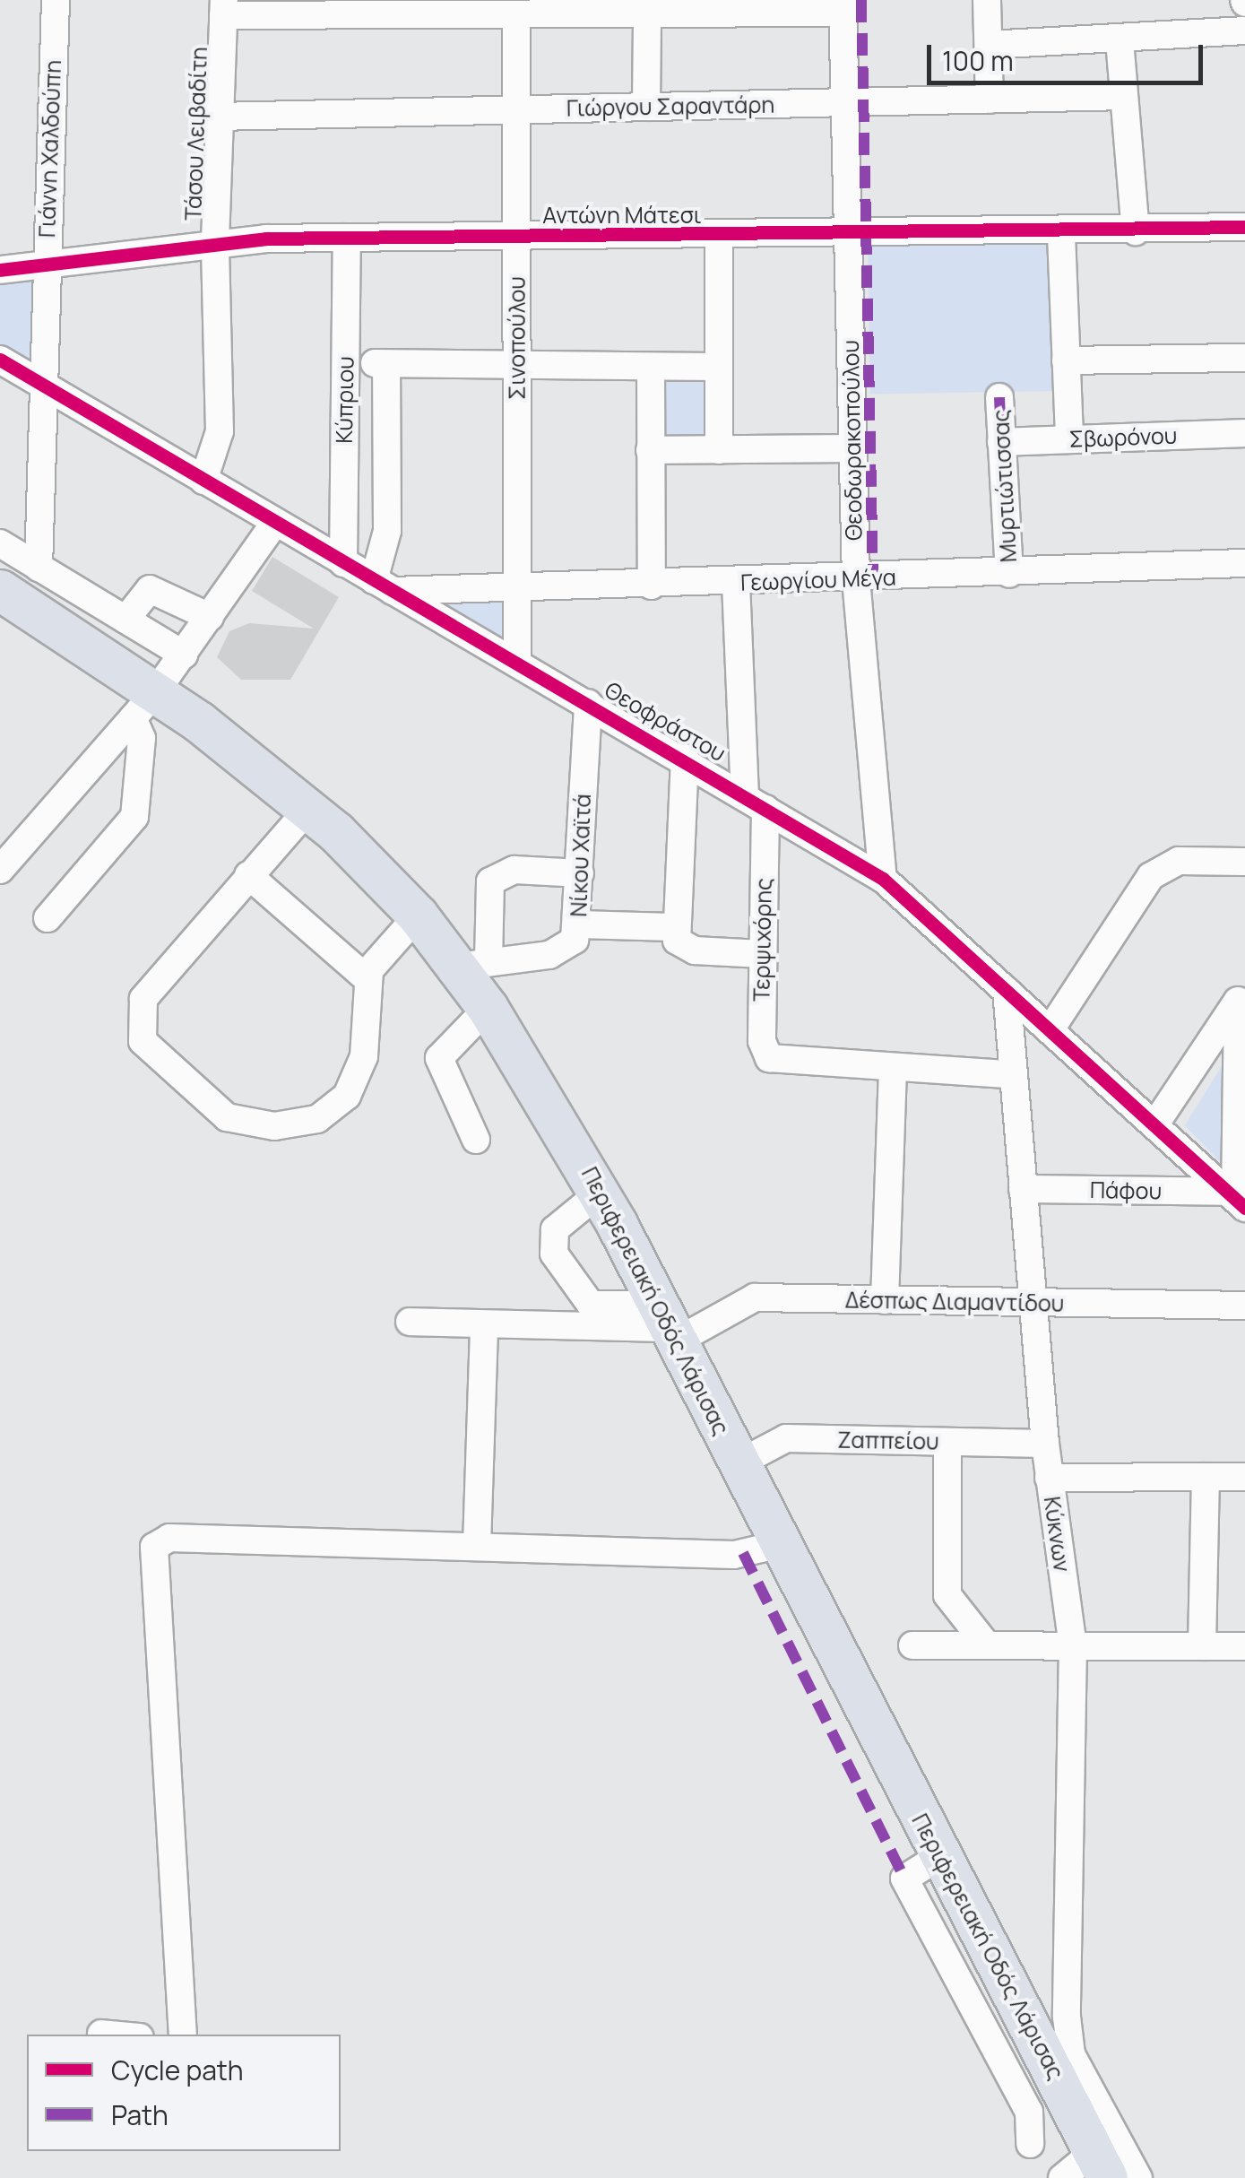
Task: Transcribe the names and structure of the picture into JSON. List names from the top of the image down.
{
  "streets": {
    "highway": ["Περιφερειακή Οδός Λάρισας"],
    "street": [
      "Γιώργου Σαραντάρη",
      "Τάσου Λειβαδίτη",
      "Γιάννη Χαλδούπη",
      "Αντώνη Μάτεσι",
      "Σινοπούλου",
      "Κύπριου",
      "Σβωρόνου",
      "Θεοδωρακοπούλου",
      "Μυρτιώτισσας",
      "Γεωργίου Μέγα",
      "Θεοφράστου",
      "Νίκου Χαϊτά",
      "Τερψιχόρης",
      "Πάφου",
      "Δέσπως Διαμαντίδου",
      "Ζαππείου",
      "Κύκνων"
    ]
  },
  "crossings": [
    ["Γιώργου Σαραντάρη", "Τάσου Λειβαδίτη"],
    ["Γιώργου Σαραντάρη", "Σινοπούλου"],
    ["Γιώργου Σαραντάρη", "Θεοδωρακοπούλου"],
    ["Τάσου Λειβαδίτη", "Αντώνη Μάτεσι"],
    ["Τάσου Λειβαδίτη", "Θεοφράστου"],
    ["Γιάννη Χαλδούπη", "Αντώνη Μάτεσι"],
    ["Γιάννη Χαλδούπη", "Θεοφράστου"],
    ["Αντώνη Μάτεσι", "Σινοπούλου"],
    ["Αντώνη Μάτεσι", "Κύπριου"],
    ["Αντώνη Μάτεσι", "Θεοδωρακοπούλου"],
    ["Σινοπούλου", "Γεωργίου Μέγα"],
    ["Σινοπούλου", "Θεοφράστου"],
    ["Κύπριου", "Θεοφράστου"],
    ["Σβωρόνου", "Μυρτιώτισσας"],
    ["Θεοδωρακοπούλου", "Γεωργίου Μέγα"],
    ["Θεοδωρακοπούλου", "Θεοφράστου"],
    ["Μυρτιώτισσας", "Γεωργίου Μέγα"],
    ["Γεωργίου Μέγα", "Θεοφράστου"],
    ["Γεωργίου Μέγα", "Τερψιχόρης"],
    ["Θεοφράστου", "Νίκου Χαϊτά"],
    ["Θεοφράστου", "Τερψιχόρης"],
    ["Θεοφράστου", "Πάφου"],
    ["Θεοφράστου", "Κύκνων"],
    ["Νίκου Χαϊτά", "Περιφερειακή Οδός Λάρισας"],
    ["Πάφου", "Κύκνων"],
    ["Περιφερειακή Οδός Λάρισας", "Δέσπως Διαμαντίδου"],
    ["Περιφερειακή Οδός Λάρισας", "Ζαππείου"],
    ["Περιφερειακή Οδός Λάρισας", "Κύκνων"],
    ["Δέσπως Διαμαντίδου", "Κύκνων"],
    ["Ζαππείου", "Κύκνων"]
  ],
  "legend": ["Cycle path", "Path"],
  "scale_bar": "100 m"
}
